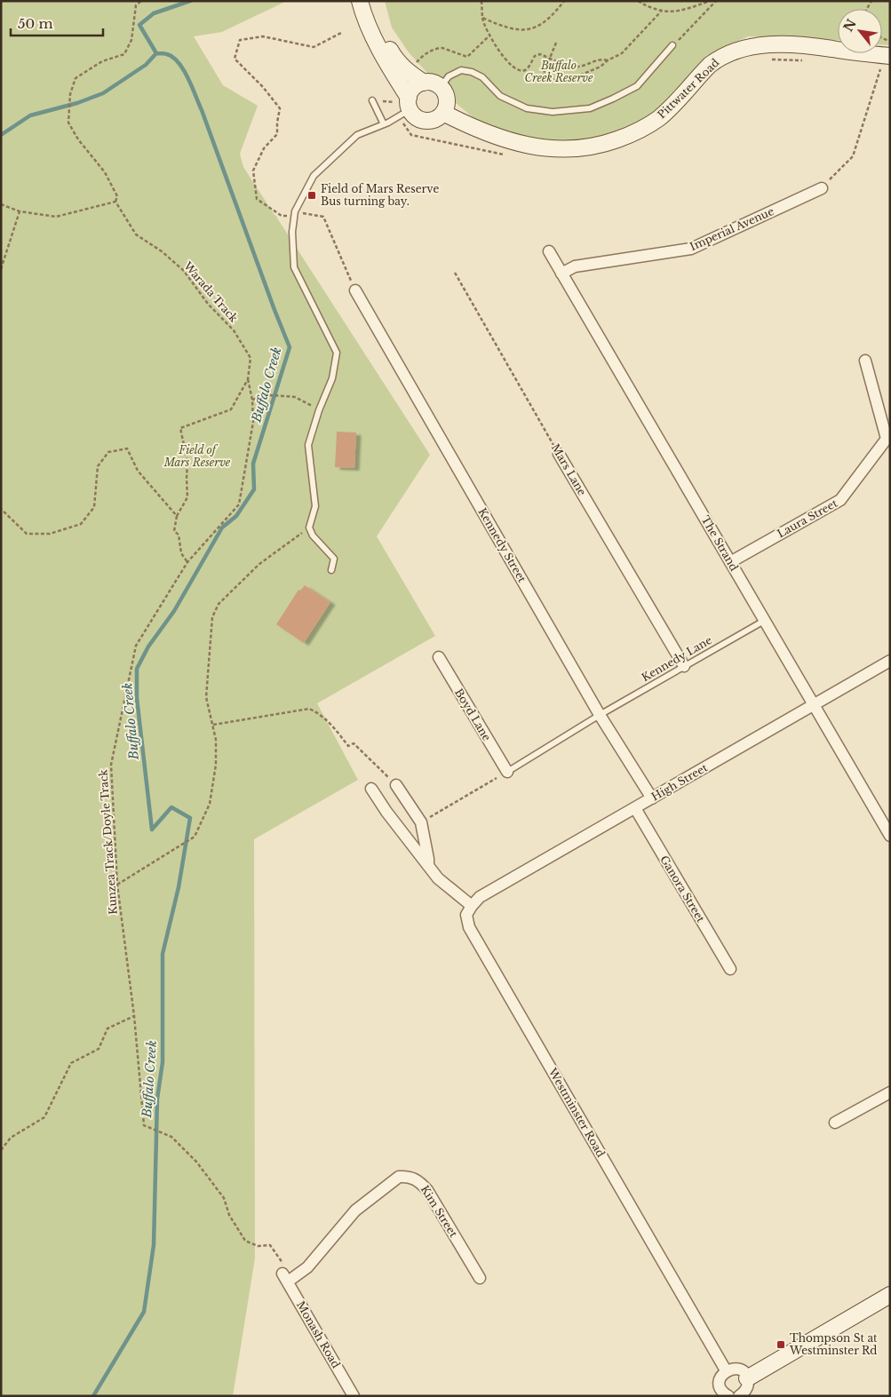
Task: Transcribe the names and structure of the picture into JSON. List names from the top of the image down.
{
  "streets": {
    "main road": ["Pittwater Road"],
    "street": [
      "Imperial Avenue",
      "Mars Lane",
      "Laura Street",
      "The Strand",
      "Kennedy Street",
      "Boyd Lane",
      "High Street",
      "Ganora Street",
      "Westminster Road",
      "Kim Street",
      "Monash Road"
    ],
    "lane": ["Kennedy Lane"],
    "path": ["Warada Track", "Kunzea Track/Doyle Track"]
  },
  "crossings": [
    ["Imperial Avenue", "The Strand"],
    ["Warada Track", "Kunzea Track/Doyle Track"],
    ["Mars Lane", "Kennedy Lane"],
    ["Laura Street", "The Strand"],
    ["The Strand", "Kennedy Lane"],
    ["The Strand", "High Street"],
    ["Kennedy Street", "Kennedy Lane"],
    ["Kennedy Street", "High Street"],
    ["High Street", "Ganora Street"],
    ["High Street", "Westminster Road"],
    ["Kunzea Track/Doyle Track", "Kim Street"],
    ["Kunzea Track/Doyle Track", "Monash Road"],
    ["Kim Street", "Monash Road"]
  ],
  "water": ["Buffalo Creek"],
  "parks": ["Buffalo Creek Reserve", "Field of Mars Reserve"],
  "places": {
    "transit": ["Field of Mars Reserve Bus turning bay.", "Thompson St at Westminster Rd"]
  },
  "scale_bar": "50 m",
  "north": "top left"
}
